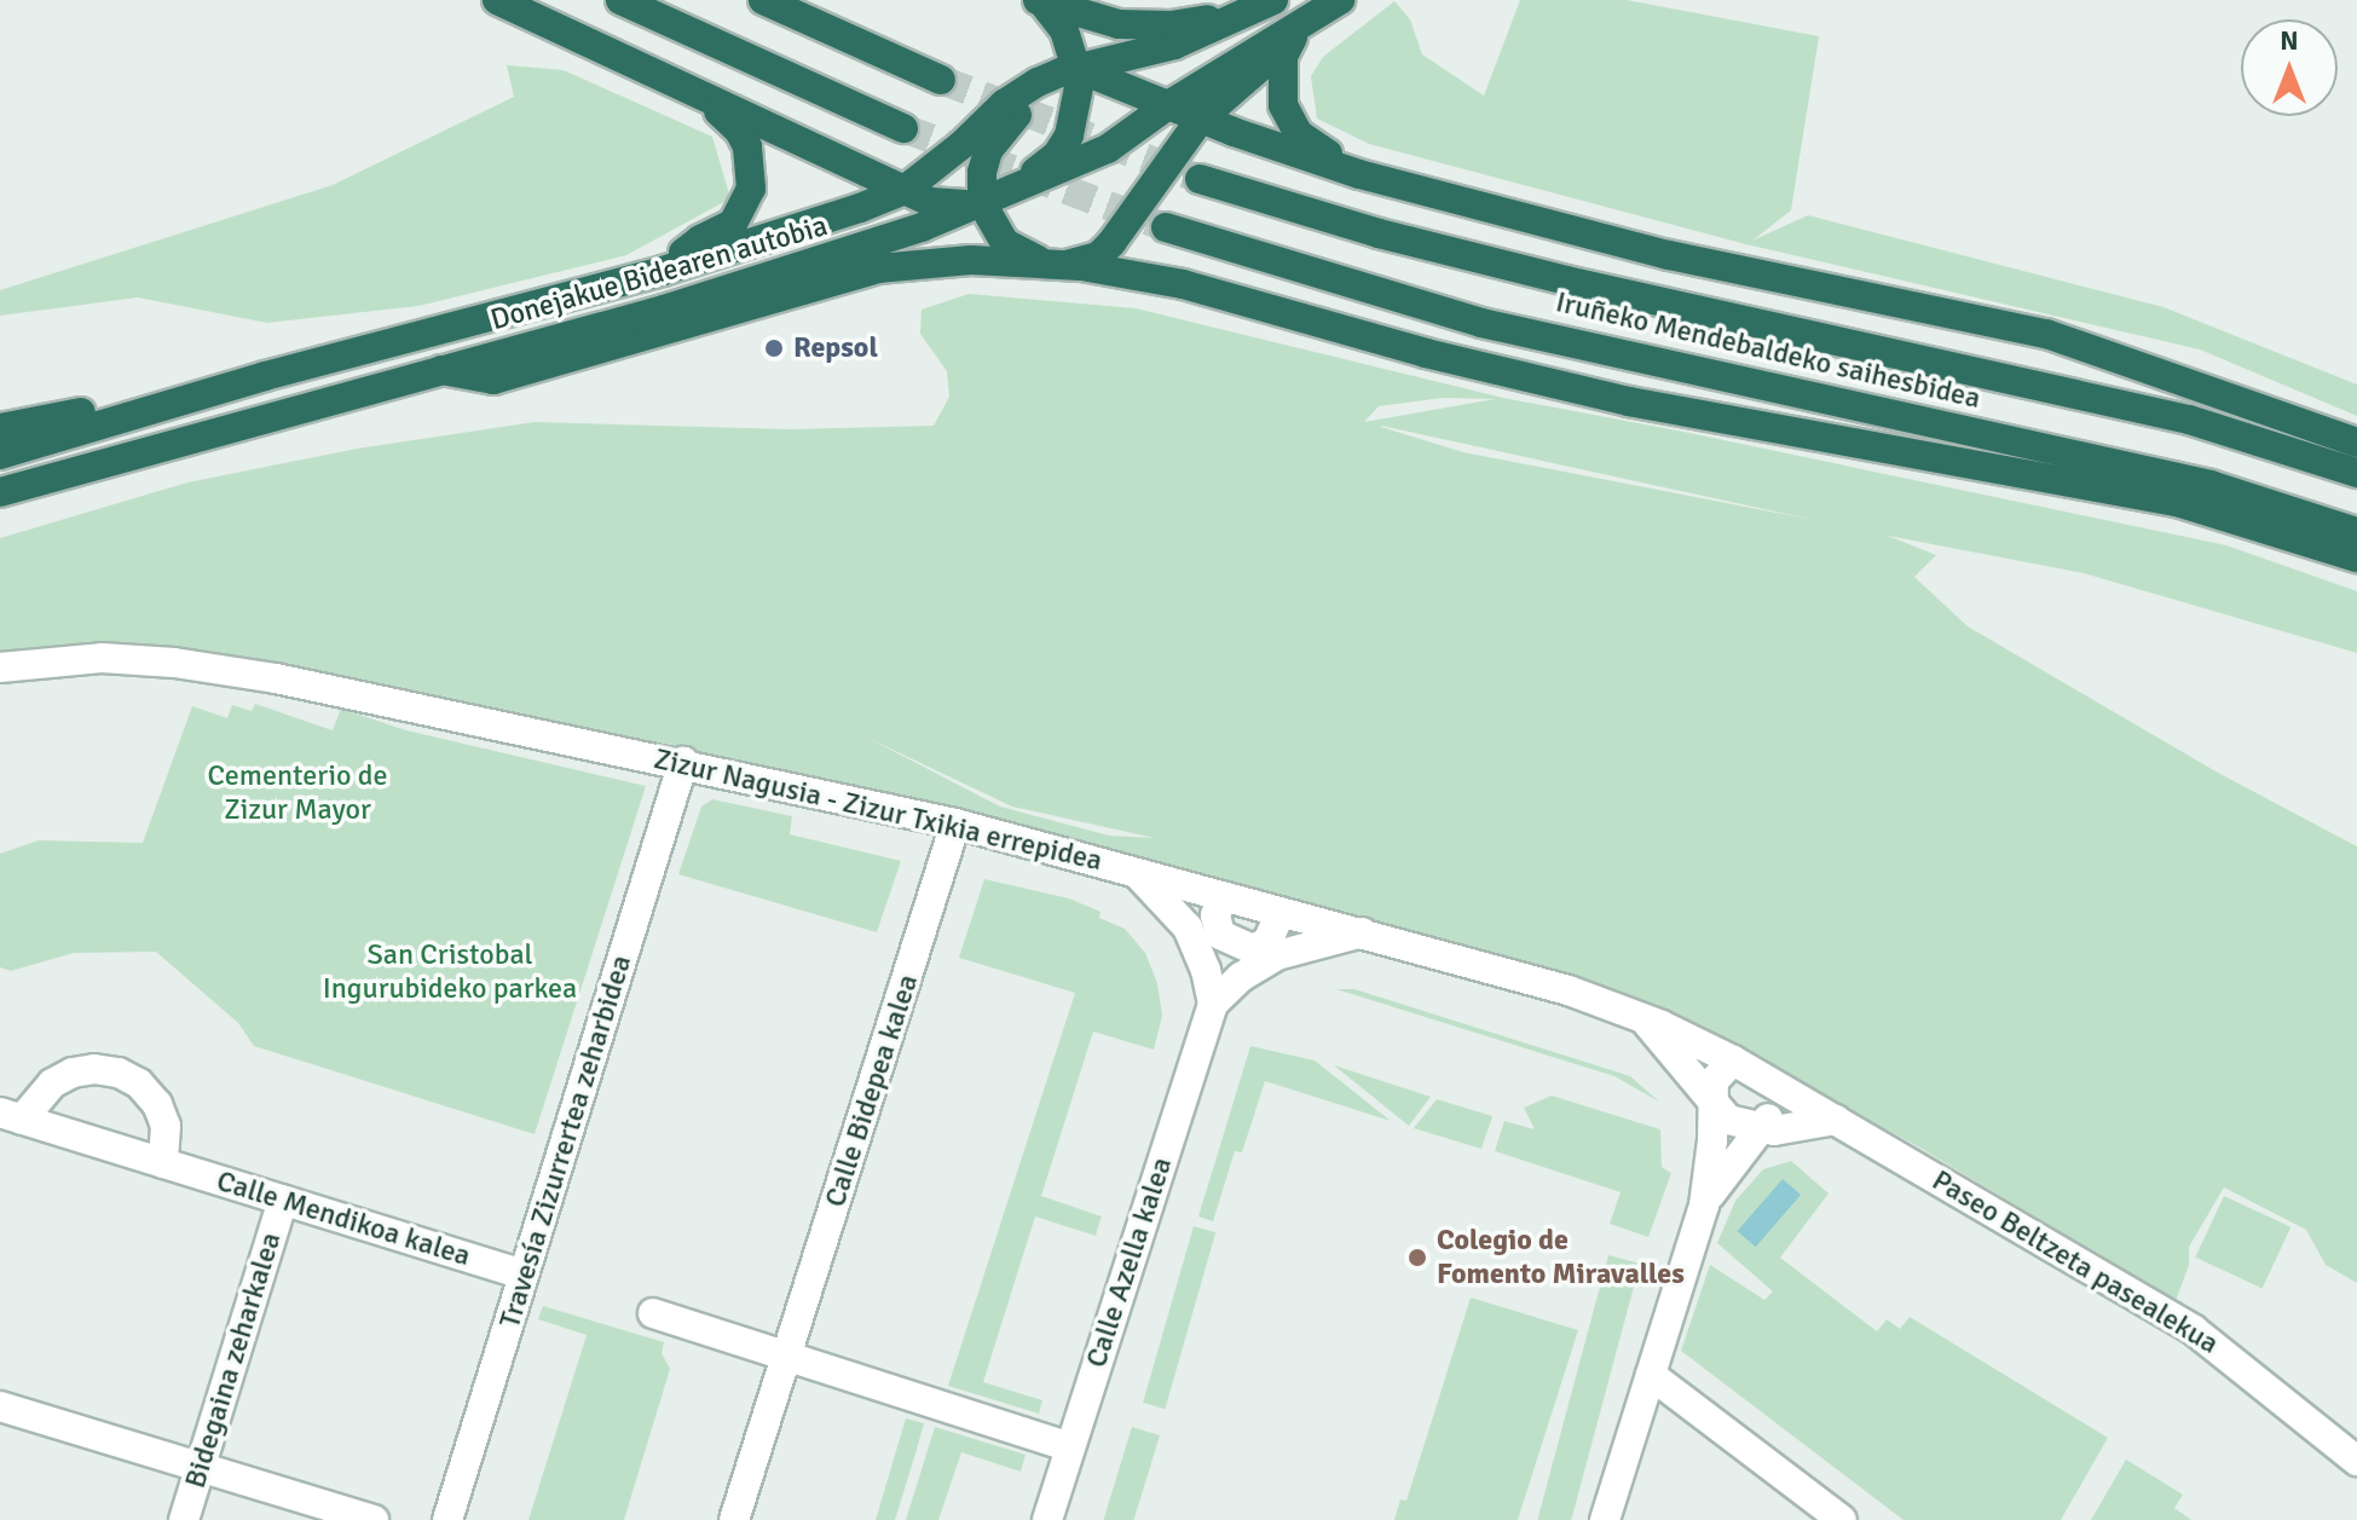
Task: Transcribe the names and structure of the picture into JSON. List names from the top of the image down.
{
  "streets": {
    "highway": ["Donejakue Bidearen autobia", "Iruñeko Mendebaldeko saihesbidea"],
    "street": [
      "Zizur Nagusia - Zizur Txikia errepidea",
      "Calle Bidepea kalea",
      "Travesía Zizurrertea zeharbidea",
      "Calle Mendikoa kalea",
      "Calle Azella kalea",
      "Paseo Beltzeta pasealekua",
      "Bidegaina zeharkalea"
    ]
  },
  "crossings": [
    ["Zizur Nagusia - Zizur Txikia errepidea", "Calle Bidepea kalea"],
    ["Zizur Nagusia - Zizur Txikia errepidea", "Travesía Zizurrertea zeharbidea"],
    ["Zizur Nagusia - Zizur Txikia errepidea", "Calle Azella kalea"],
    ["Zizur Nagusia - Zizur Txikia errepidea", "Paseo Beltzeta pasealekua"],
    ["Travesía Zizurrertea zeharbidea", "Calle Mendikoa kalea"],
    ["Calle Mendikoa kalea", "Bidegaina zeharkalea"]
  ],
  "parks": ["Cementerio de Zizur Mayor", "San Cristobal Ingurubideko parkea"],
  "places": ["Repsol", "Colegio de Fomento Miravalles"],
  "north": "top"
}
